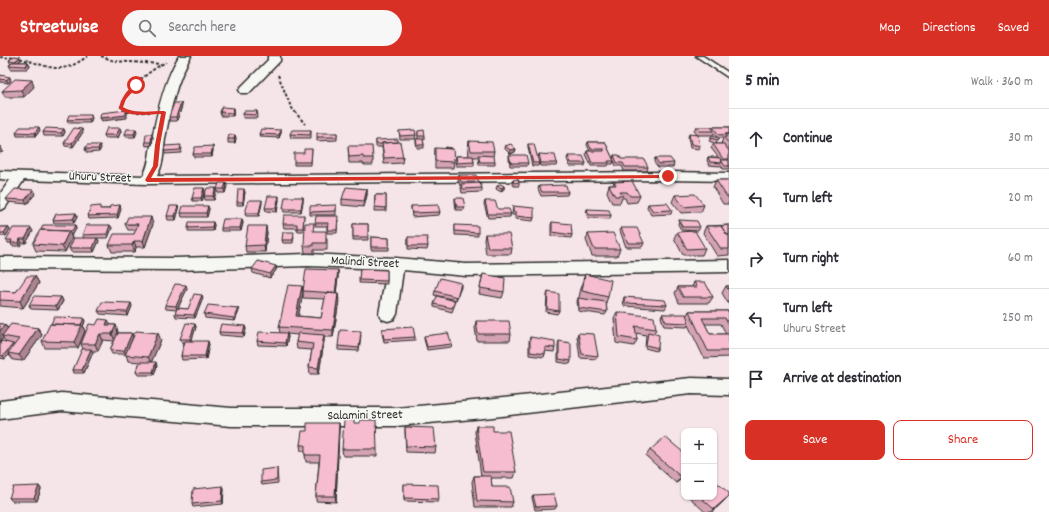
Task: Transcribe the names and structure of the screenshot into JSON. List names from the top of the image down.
{
  "streets": {
    "street": ["Uhuru Street", "Malindi Street", "Salamini Street"]
  },
  "page": {
    "header": "Streetwise",
    "search": "Search here",
    "nav": ["Map", "Directions", "Saved"],
    "heading": ["5 min", "Walk · 360 m"],
    "list": [
      ["Continue", "30 m"],
      ["Turn left", "20 m"],
      ["Turn right", "60 m"],
      ["Turn left", "Uhuru Street", "250 m"],
      "Arrive at destination"
    ],
    "buttons": ["Save", "Share"],
    "map_buttons": ["+", "−"]
  }
}
